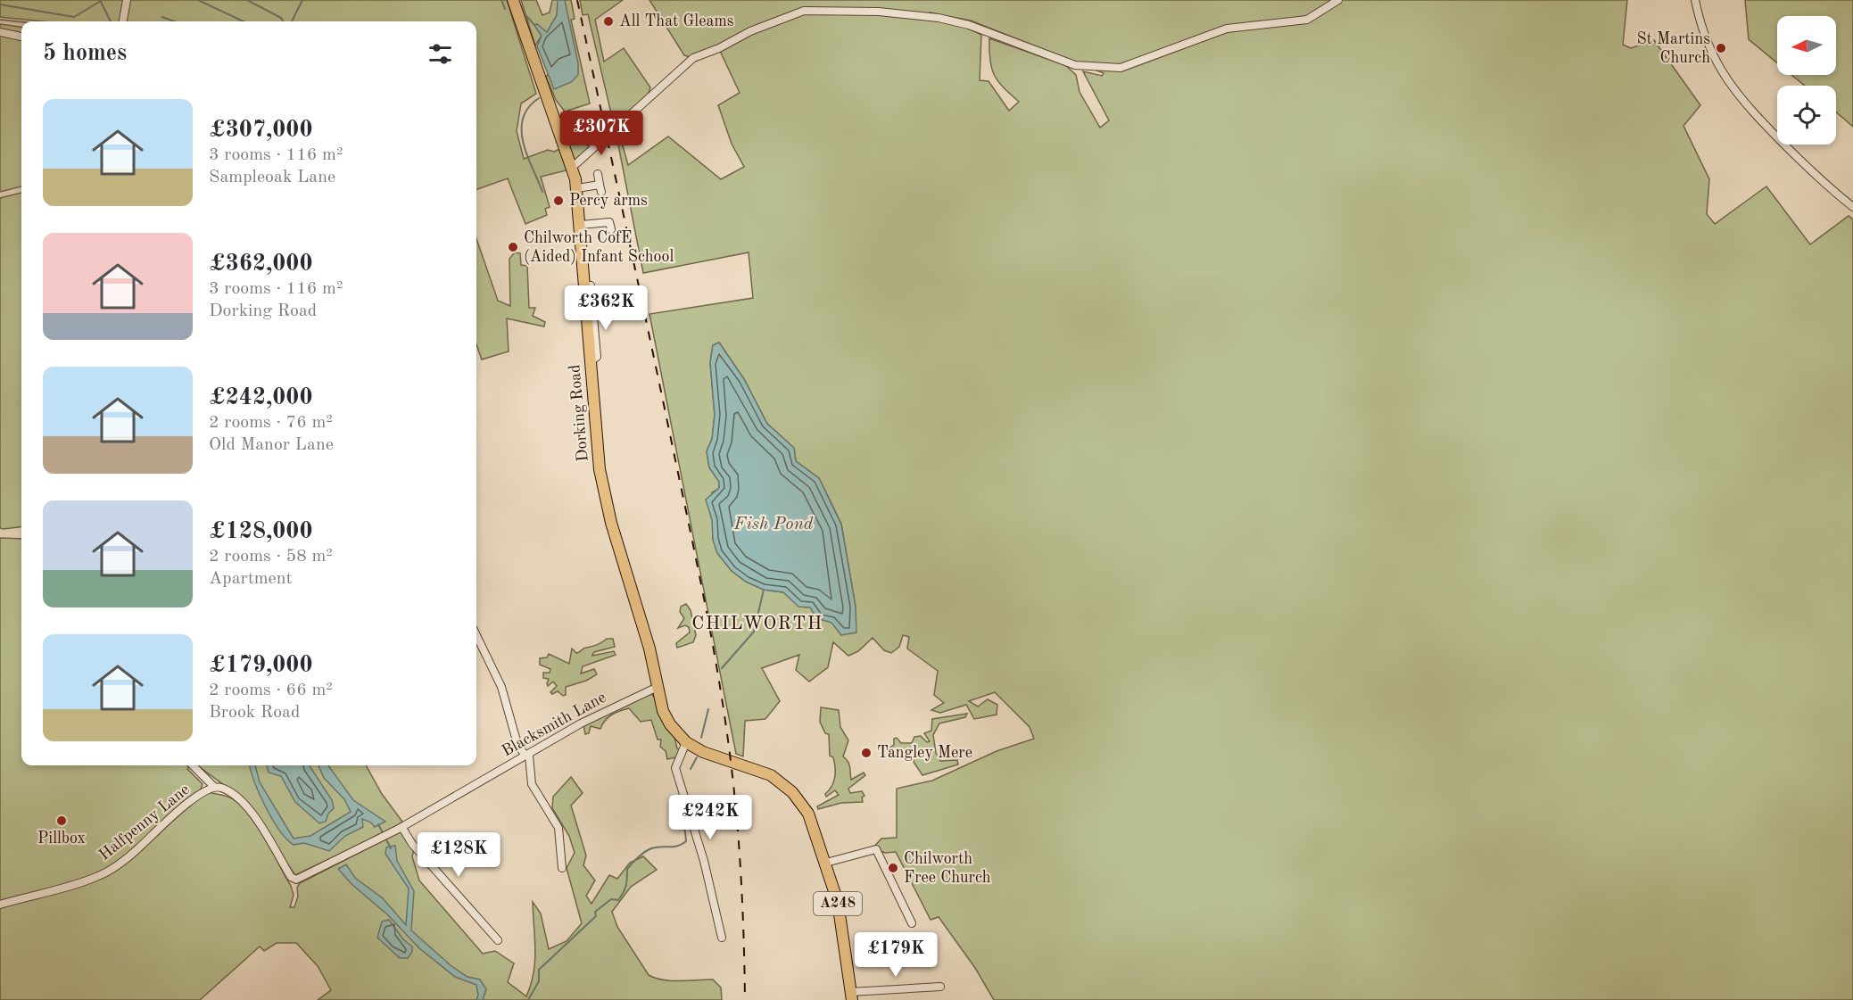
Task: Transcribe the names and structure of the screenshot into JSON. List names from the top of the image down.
{
  "streets": {
    "main road": ["Dorking Road", "A248"],
    "street": ["Blacksmith Lane", "Halfpenny Lane"]
  },
  "crossings": [
    ["Dorking Road", "Blacksmith Lane"],
    ["Dorking Road", "A248"],
    ["Blacksmith Lane", "Halfpenny Lane"]
  ],
  "districts": ["CHILWORTH"],
  "water": ["Fish Pond"],
  "places": [
    "All That Gleams",
    "St Martins Church",
    "Percy arms",
    "Chilworth CofE (Aided) Infant School",
    "Tangley Mere",
    "Pillbox",
    "Chilworth Free Church"
  ],
  "north": "left",
  "page": {
    "heading": "5 homes",
    "list": [
      {
        "name": "£307,000",
        "note": "3 rooms · 116 m² · Sampleoak Lane"
      },
      {
        "name": "£362,000",
        "note": "3 rooms · 116 m² · Dorking Road"
      },
      {
        "name": "£242,000",
        "note": "2 rooms · 76 m² · Old Manor Lane"
      },
      {
        "name": "£128,000",
        "note": "2 rooms · 58 m² · Apartment"
      },
      {
        "name": "£179,000",
        "note": "2 rooms · 66 m² · Brook Road"
      }
    ],
    "price": [
      "£307K",
      "£362K",
      "£242K",
      "£128K",
      "£179K"
    ]
  }
}
